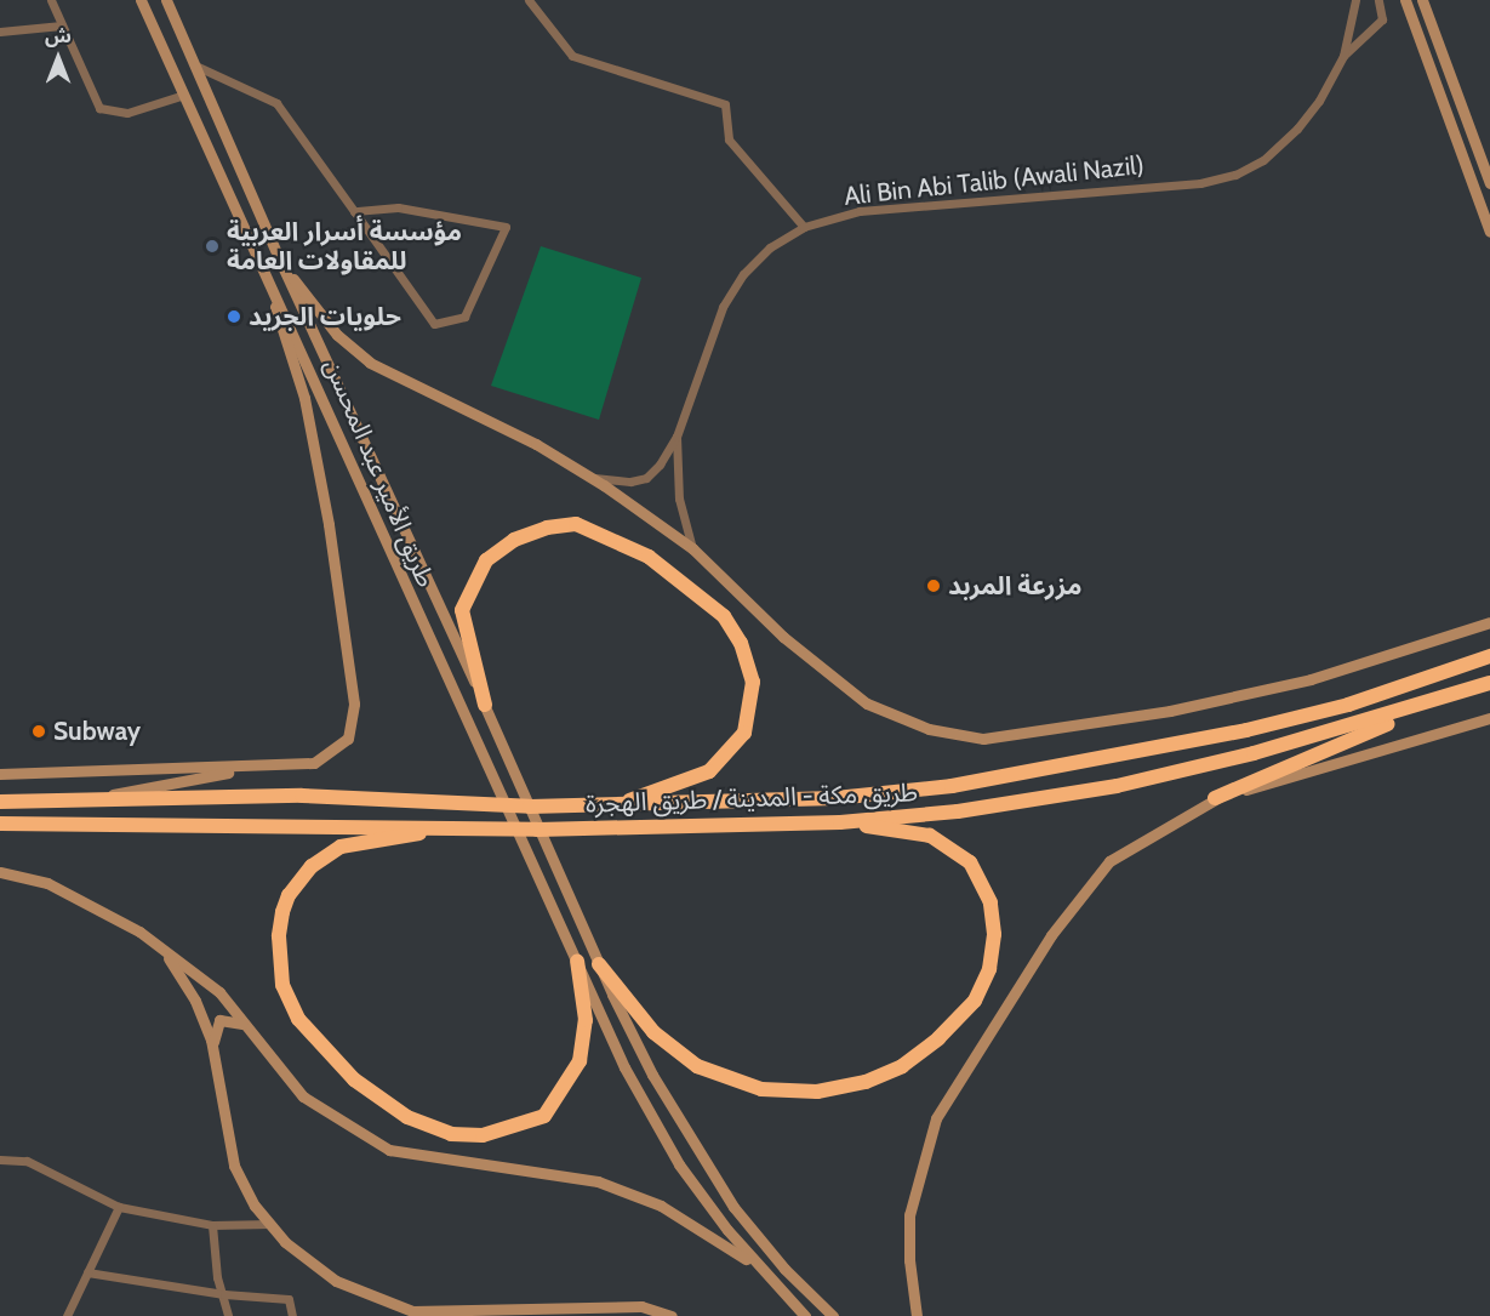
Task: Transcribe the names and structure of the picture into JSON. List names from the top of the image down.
{
  "streets": {
    "highway": ["طريق مكة - المدينة / طريق الهجرة"],
    "main road": ["طريق الأمير عبد المحسن"],
    "street": ["Ali Bin Abi Talib (Awali Nazil)"]
  },
  "places": [
    "مؤسسة أسرار العربية للمقاولات العامة",
    "حلويات الجريد",
    "مزرعة المربد",
    "Subway"
  ],
  "north": "top"
}
